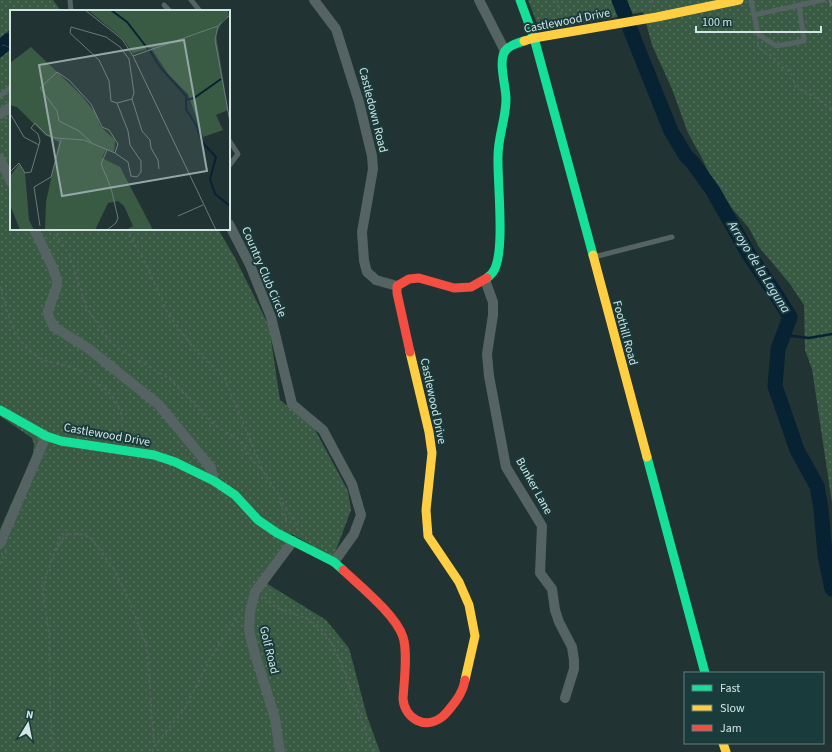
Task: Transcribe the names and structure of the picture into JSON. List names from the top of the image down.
{
  "streets": {
    "street": [
      "Castlewood Drive",
      "Castledown Road",
      "Country Club Circle",
      "Foothill Road",
      "Bunker Lane",
      "Golf Road"
    ]
  },
  "crossings": [
    ["Castlewood Drive", "Castledown Road"],
    ["Castlewood Drive", "Country Club Circle"],
    ["Castlewood Drive", "Foothill Road"],
    ["Castlewood Drive", "Golf Road"]
  ],
  "water": ["Arroyo de la Laguna"],
  "legend": ["Fast", "Slow", "Jam"],
  "scale_bar": "100 m",
  "north": "top"
}
